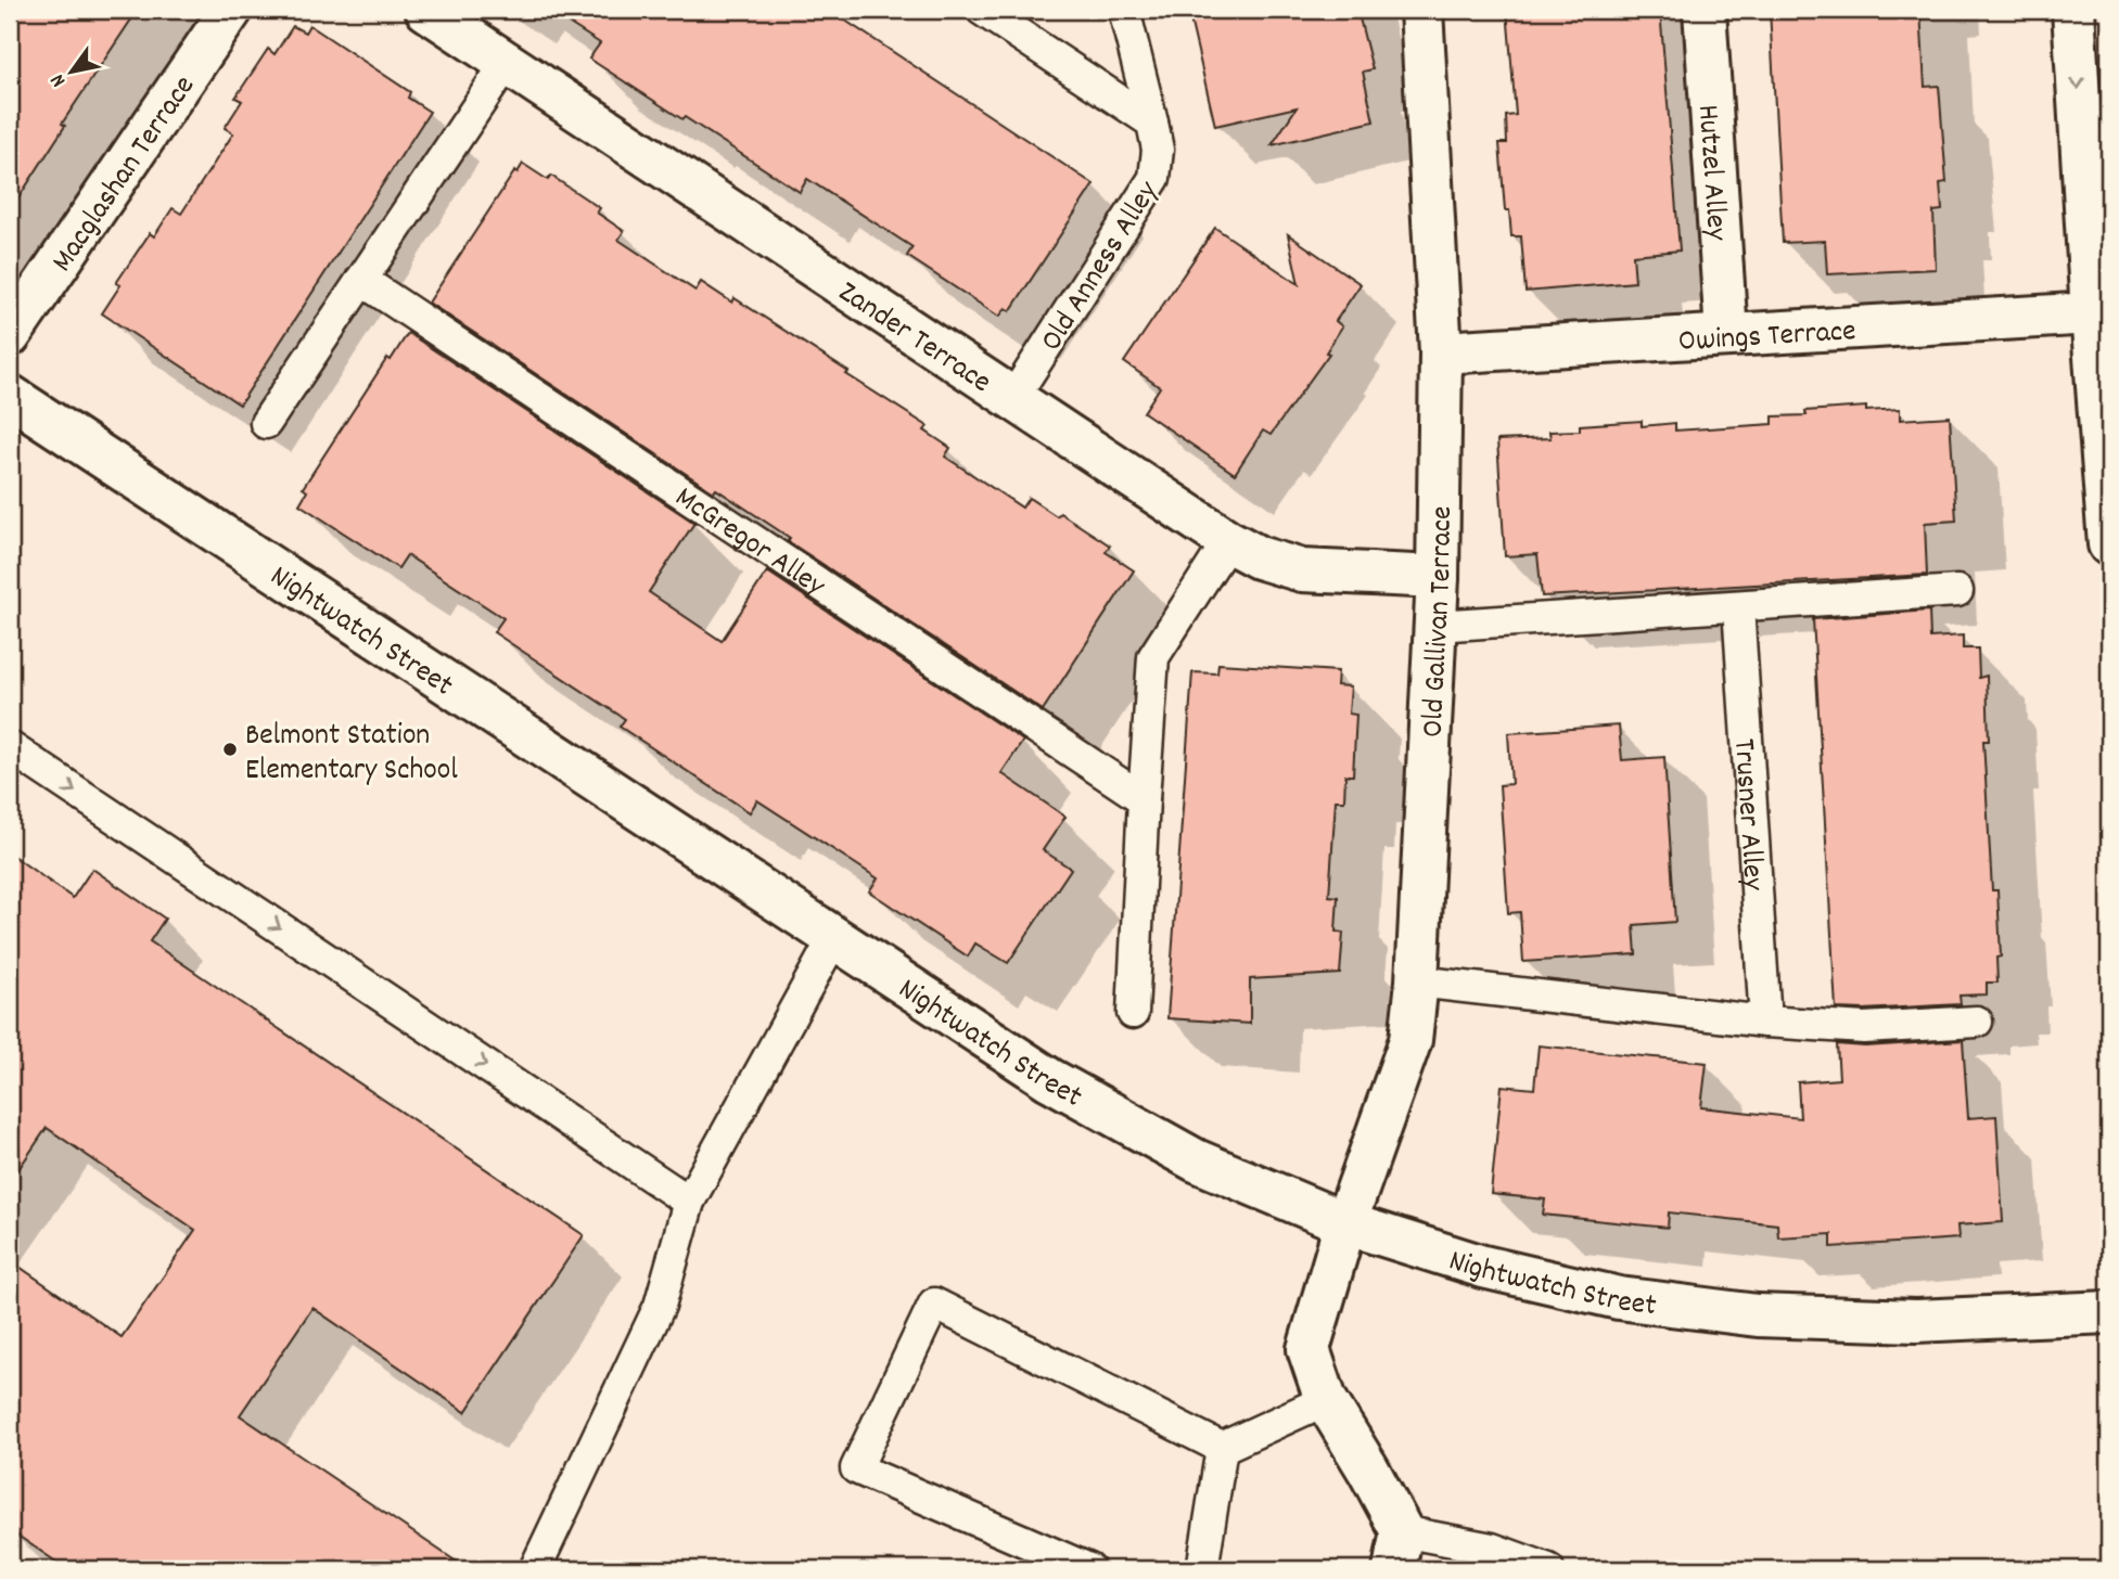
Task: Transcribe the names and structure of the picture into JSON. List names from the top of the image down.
{
  "streets": {
    "street": [
      "Macglashan Terrace",
      "Hutzel Alley",
      "Owings Terrace",
      "Zander Terrace",
      "Old Gallivan Terrace",
      "Nightwatch Street"
    ],
    "lane": ["Old Anness Alley", "McGregor Alley", "Trusner Alley"]
  },
  "crossings": [
    ["Hutzel Alley", "Owings Terrace"],
    ["Old Anness Alley", "Zander Terrace"],
    ["Owings Terrace", "Old Gallivan Terrace"],
    ["Zander Terrace", "Old Gallivan Terrace"],
    ["Old Gallivan Terrace", "Nightwatch Street"]
  ],
  "places": ["Belmont Station Elementary School"],
  "north": "bottom left"
}
